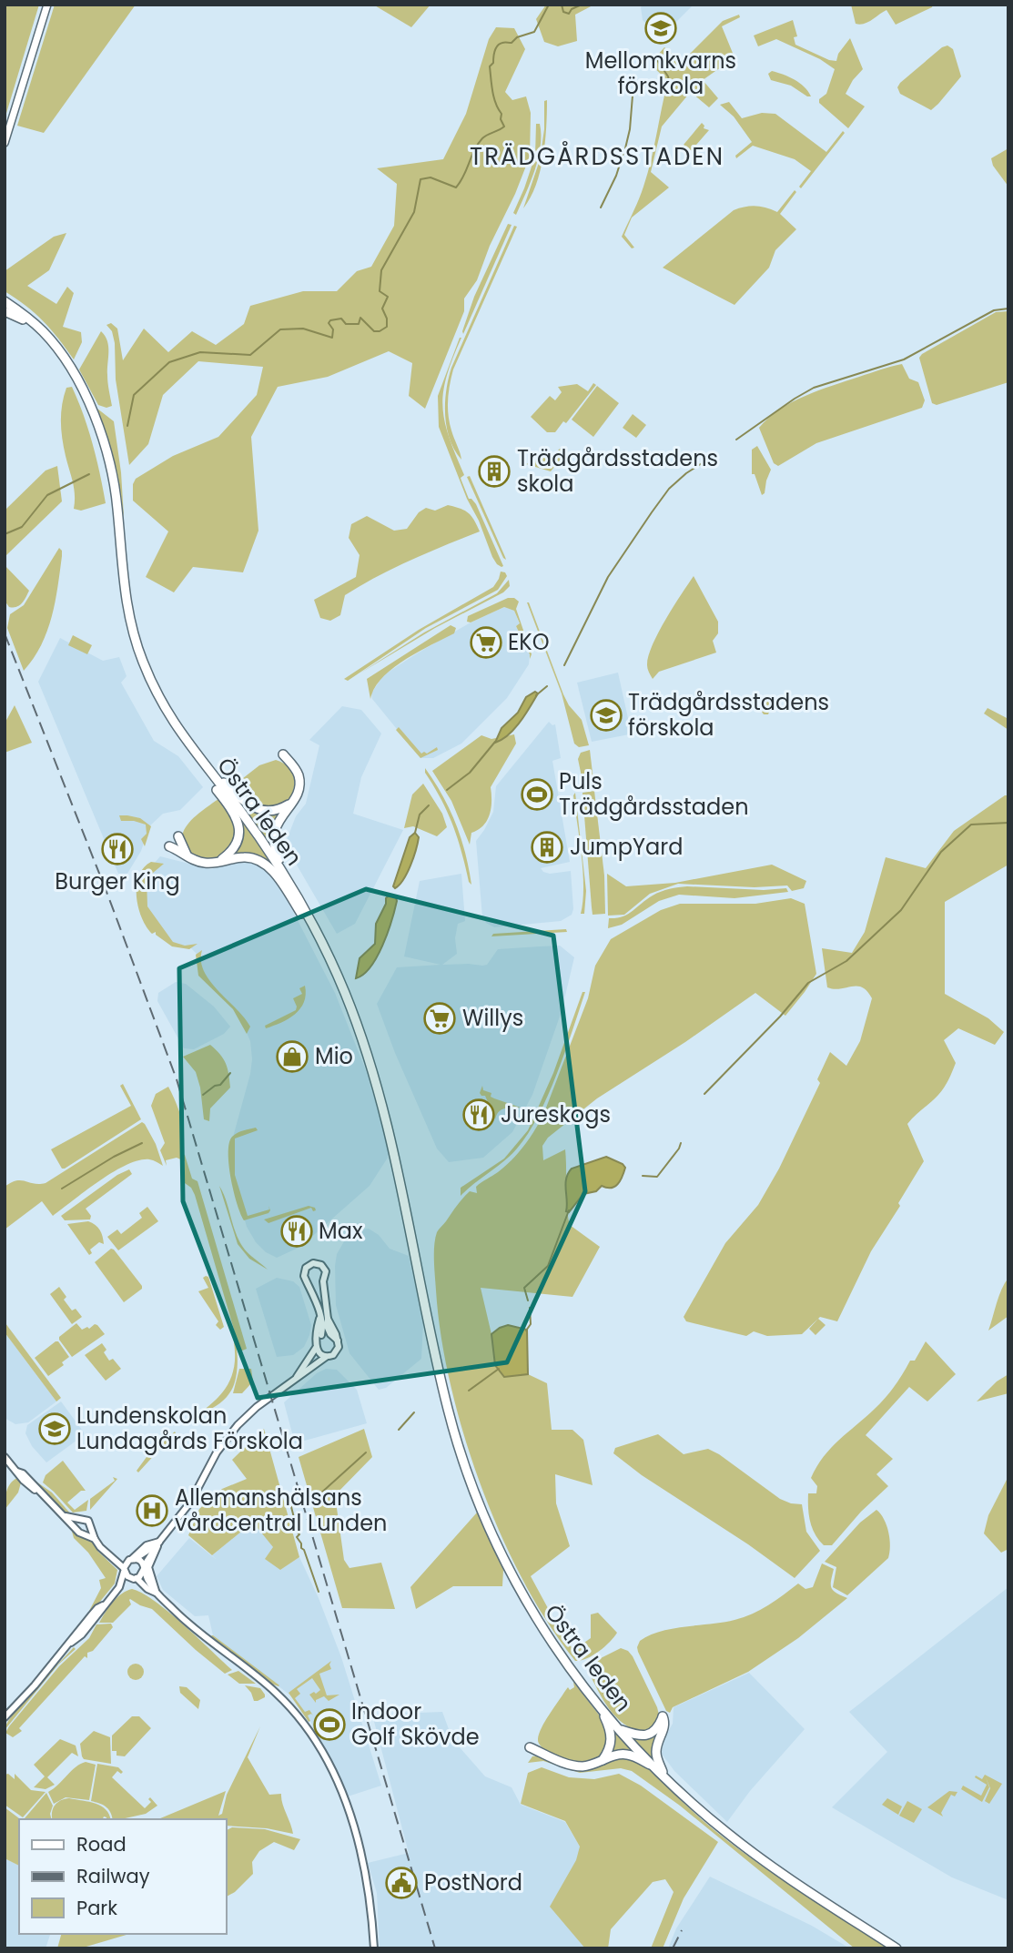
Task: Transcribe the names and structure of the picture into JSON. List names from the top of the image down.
{
  "streets": {
    "highway": ["Östra leden"]
  },
  "districts": ["TRÄDGÅRDSSTADEN"],
  "places": {
    "school or university": ["Mellomkvarns förskola", "Trädgårdsstadens förskola", "Lundenskolan Lundagårds Förskola"],
    "building": ["Trädgårdsstadens skola", "JumpYard"],
    "supermarket": ["EKO", "Willys"],
    "sports": ["Puls Trädgårdsstaden", "Indoor Golf Skövde"],
    "restaurant": ["Burger King", "Jureskogs", "Max"],
    "shop": ["Mio"],
    "hospital": ["Allemanshälsans vårdcentral Lunden"],
    "public building": ["PostNord"]
  },
  "legend": ["Road", "Railway", "Park"]
}
